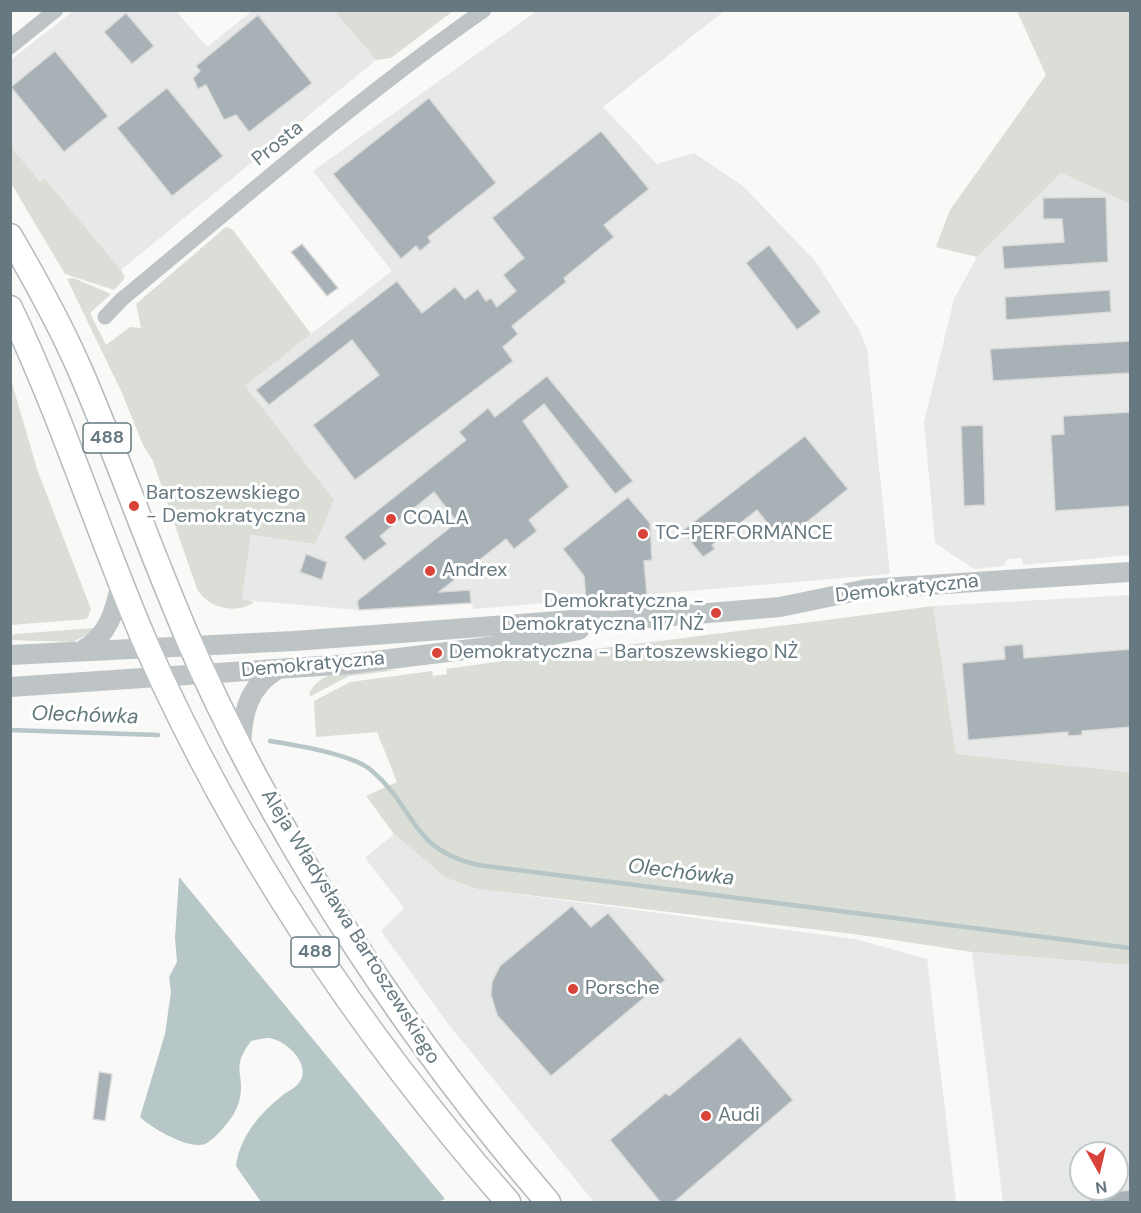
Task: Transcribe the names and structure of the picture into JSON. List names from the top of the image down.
{
  "streets": {
    "main road": ["488", "Aleja Władysława Bartoszewskiego"],
    "street": ["Prosta", "Demokratyczna"]
  },
  "crossings": [
    ["Demokratyczna", "Aleja Władysława Bartoszewskiego"]
  ],
  "water": ["Olechówka"],
  "places": [
    "Bartoszewskiego - Demokratyczna",
    "COALA",
    "TC-PERFORMANCE",
    "Andrex",
    "Demokratyczna - Demokratyczna 117 NŻ",
    "Demokratyczna - Bartoszewskiego NŻ",
    "Porsche",
    "Audi"
  ],
  "north": "bottom"
}
